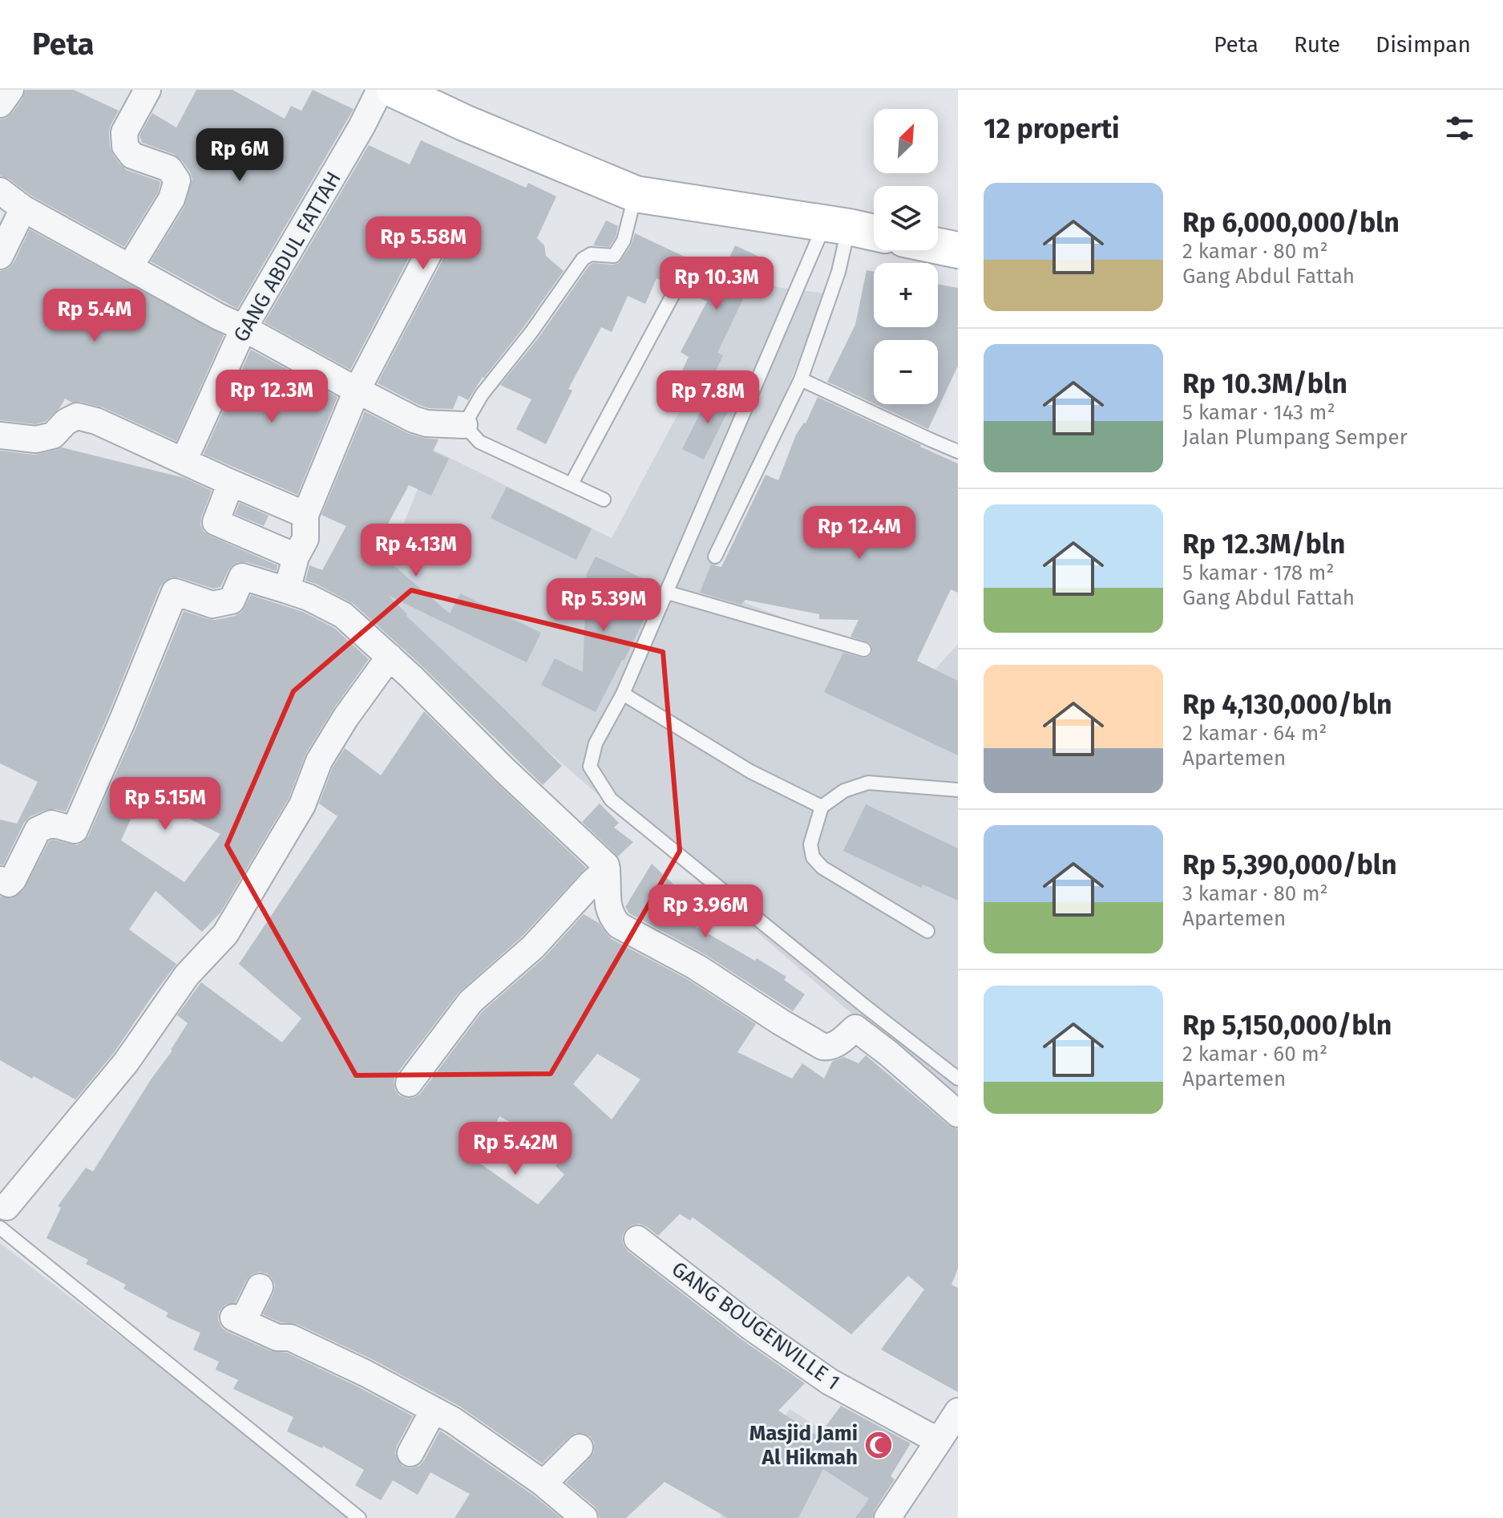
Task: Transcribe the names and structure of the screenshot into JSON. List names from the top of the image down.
{
  "streets": {
    "street": ["GANG ABDUL FATTAH", "GANG BOUGENVILLE 1"]
  },
  "places": {
    "mosque": ["Masjid Jami Al Hikmah"]
  },
  "north": "top right",
  "page": {
    "header": "Peta",
    "nav": ["Peta", "Rute", "Disimpan"],
    "heading": "12 properti",
    "map_buttons": ["+", "−"],
    "price": [
      "Rp 6M",
      "Rp 5.58M",
      "Rp 10.3M",
      "Rp 5.4M",
      "Rp 12.3M",
      "Rp 7.8M",
      "Rp 12.4M",
      "Rp 4.13M",
      "Rp 5.39M",
      "Rp 5.15M",
      "Rp 3.96M",
      "Rp 5.42M"
    ],
    "list": [
      {
        "name": "Rp 6,000,000/bln",
        "note": "2 kamar · 80 m² · Gang Abdul Fattah"
      },
      {
        "name": "Rp 10.3M/bln",
        "note": "5 kamar · 143 m² · Jalan Plumpang Semper"
      },
      {
        "name": "Rp 12.3M/bln",
        "note": "5 kamar · 178 m² · Gang Abdul Fattah"
      },
      {
        "name": "Rp 4,130,000/bln",
        "note": "2 kamar · 64 m² · Apartemen"
      },
      {
        "name": "Rp 5,390,000/bln",
        "note": "3 kamar · 80 m² · Apartemen"
      },
      {
        "name": "Rp 5,150,000/bln",
        "note": "2 kamar · 60 m² · Apartemen"
      }
    ]
  }
}
